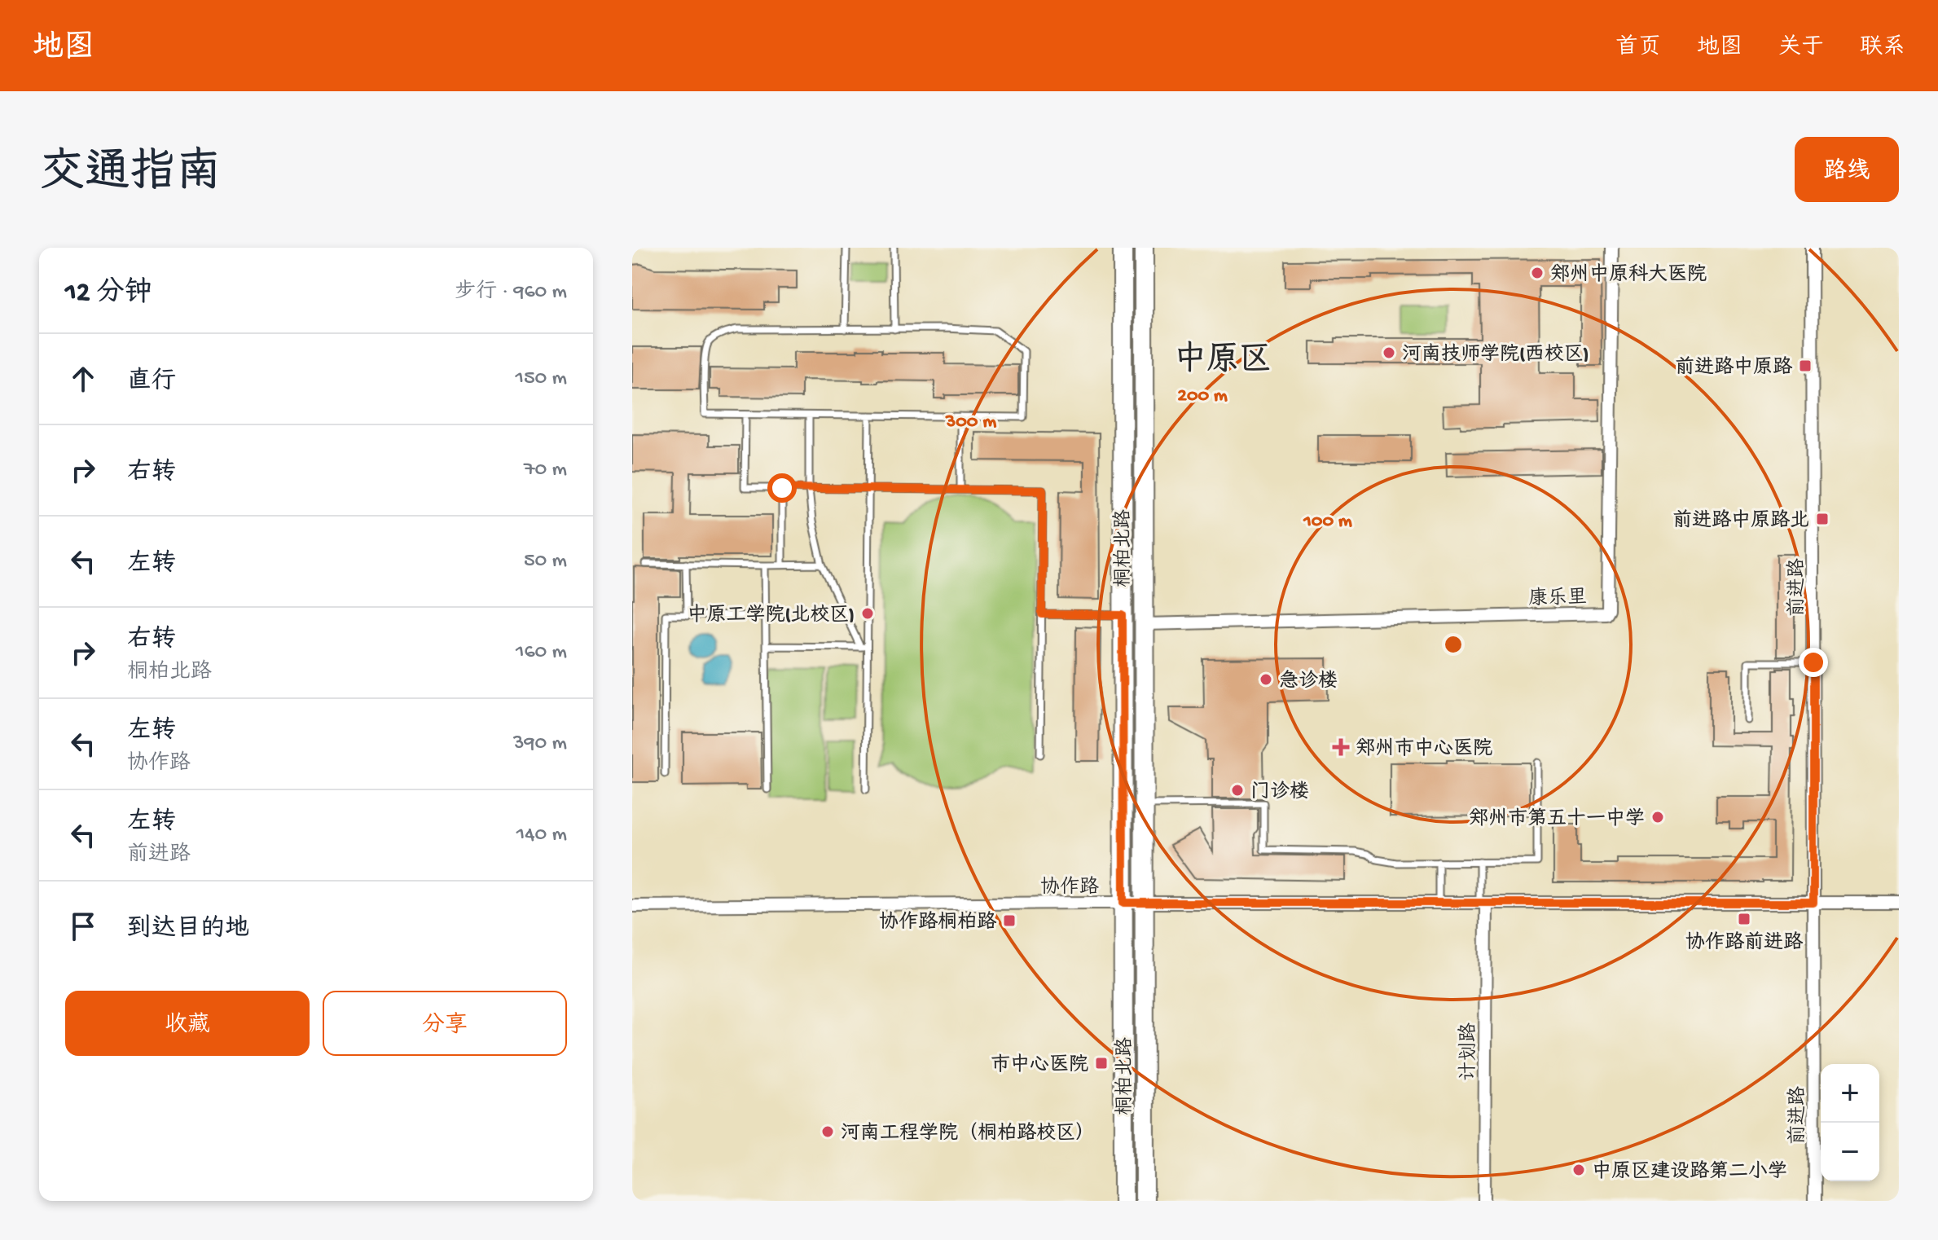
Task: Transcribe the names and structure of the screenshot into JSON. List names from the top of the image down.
{
  "streets": {
    "main road": ["桐柏北路"],
    "street": [
      "前进路",
      "康乐里",
      "协作路",
      "计划路"
    ]
  },
  "crossings": [
    ["桐柏北路", "康乐里"],
    ["桐柏北路", "协作路"],
    ["前进路", "协作路"],
    ["协作路", "计划路"]
  ],
  "districts": ["中原区"],
  "places": {
    "other": [
      "郑州中原科大医院",
      "河南技师学院(西校区)",
      "中原工学院(北校区)",
      "急诊楼",
      "门诊楼",
      "郑州市第五十一中学",
      "河南工程学院（桐柏路校区）",
      "中原区建设路第二小学"
    ],
    "transit": [
      "前进路中原路",
      "前进路中原路北",
      "协作路前进路",
      "协作路桐柏路",
      "市中心医院"
    ],
    "health": ["郑州市中心医院"]
  },
  "page": {
    "header": "地图",
    "nav": [
      "首页",
      "地图",
      "关于",
      "联系"
    ],
    "title": "交通指南",
    "buttons": [
      "路线",
      ["收藏", "分享"]
    ],
    "heading": ["12 分钟", "步行 · 960 m"],
    "list": [
      ["直行", "150 m"],
      ["右转", "70 m"],
      ["左转", "50 m"],
      ["右转", "桐柏北路", "160 m"],
      ["左转", "协作路", "390 m"],
      ["左转", "前进路", "140 m"],
      "到达目的地"
    ],
    "map_buttons": ["+", "−"]
  },
  "rings": ["200 m", "300 m", "100 m"]
}
